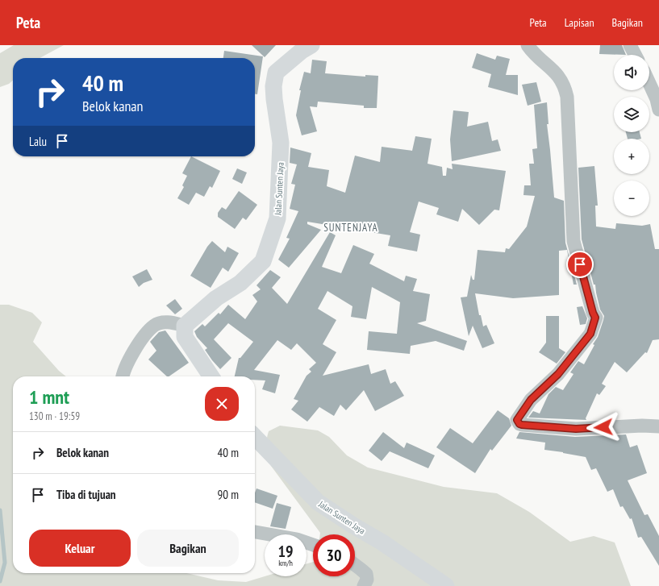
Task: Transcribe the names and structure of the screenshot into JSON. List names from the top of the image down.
{
  "streets": {
    "main road": ["Jalan Sunten Jaya"]
  },
  "districts": ["SUNTENJAYA"],
  "page": {
    "header": "Peta",
    "nav": ["Peta", "Lapisan", "Bagikan"],
    "map_buttons": ["+", "−"],
    "turn": ["40 m", "Belok kanan"],
    "then": "Lalu",
    "heading": ["1 mnt", "130 m · 19:59"],
    "list": [
      {
        "name": "Belok kanan",
        "value": "40 m"
      },
      {
        "name": "Tiba di tujuan",
        "value": "90 m"
      }
    ],
    "buttons": ["Keluar", "Bagikan"],
    "speed": "19 km/h",
    "limit": "30"
  }
}
